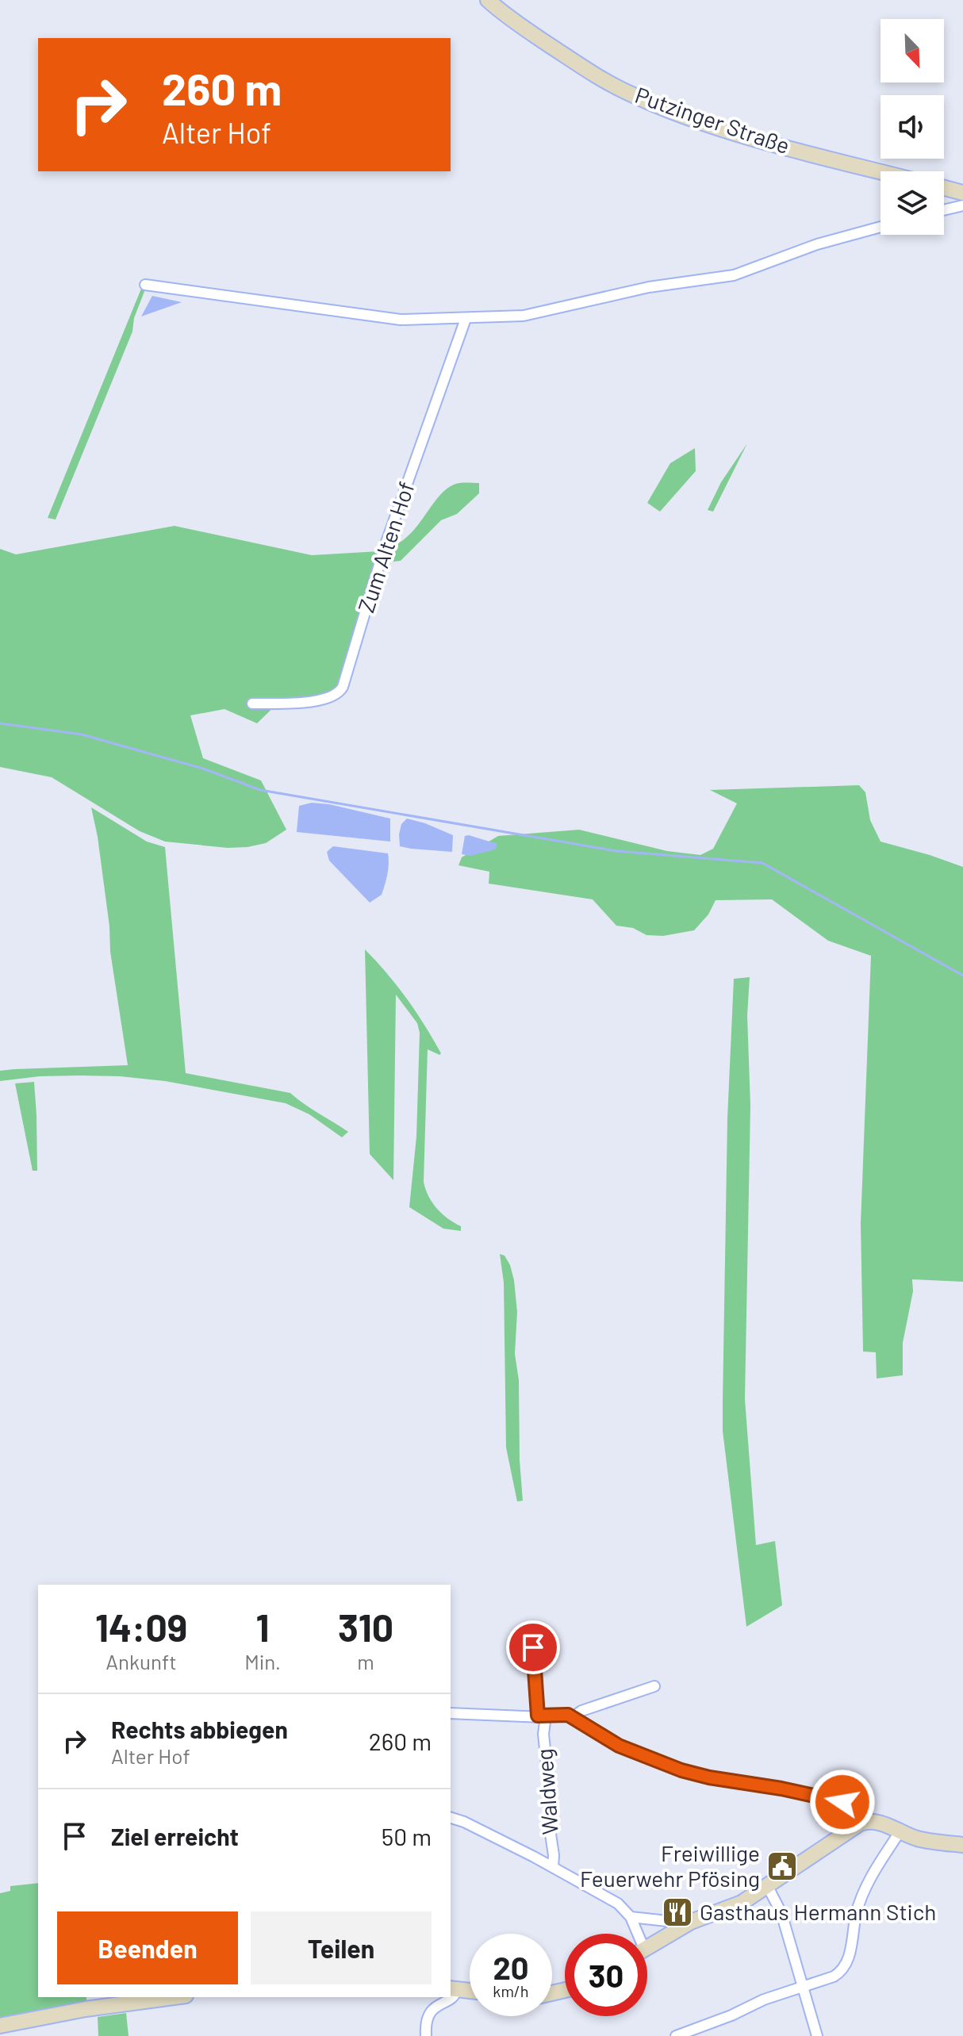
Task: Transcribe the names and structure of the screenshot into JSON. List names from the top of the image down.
{
  "streets": {
    "street": ["Putzinger Straße", "Zum Alten Hof", "Waldweg"]
  },
  "places": {
    "public building": ["Freiwillige Feuerwehr Pfösing"],
    "restaurant": ["Gasthaus Hermann Stich"]
  },
  "north": "bottom right",
  "page": {
    "turn": ["260 m", "Alter Hof"],
    "eta": [
      "14:09",
      "Ankunft",
      "1",
      "Min.",
      "310",
      "m"
    ],
    "list": [
      {
        "name": "Rechts abbiegen",
        "note": "Alter Hof",
        "value": "260 m"
      },
      {
        "name": "Ziel erreicht",
        "value": "50 m"
      }
    ],
    "buttons": ["Beenden", "Teilen"],
    "speed": "20 km/h",
    "limit": "30"
  }
}
